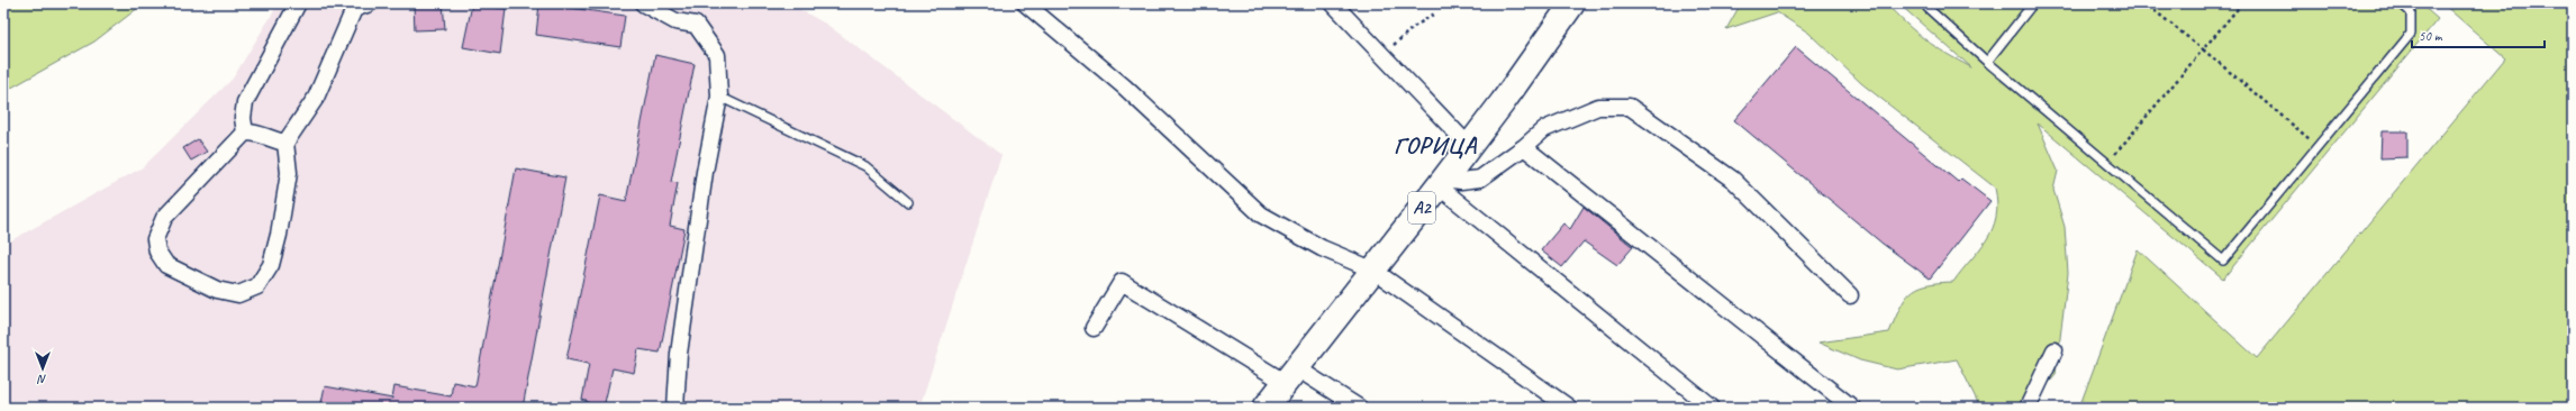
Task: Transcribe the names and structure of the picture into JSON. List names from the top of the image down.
{
  "streets": {
    "main road": ["A2"]
  },
  "districts": ["ГОРИЦА"],
  "scale_bar": "50 m",
  "north": "bottom"
}
